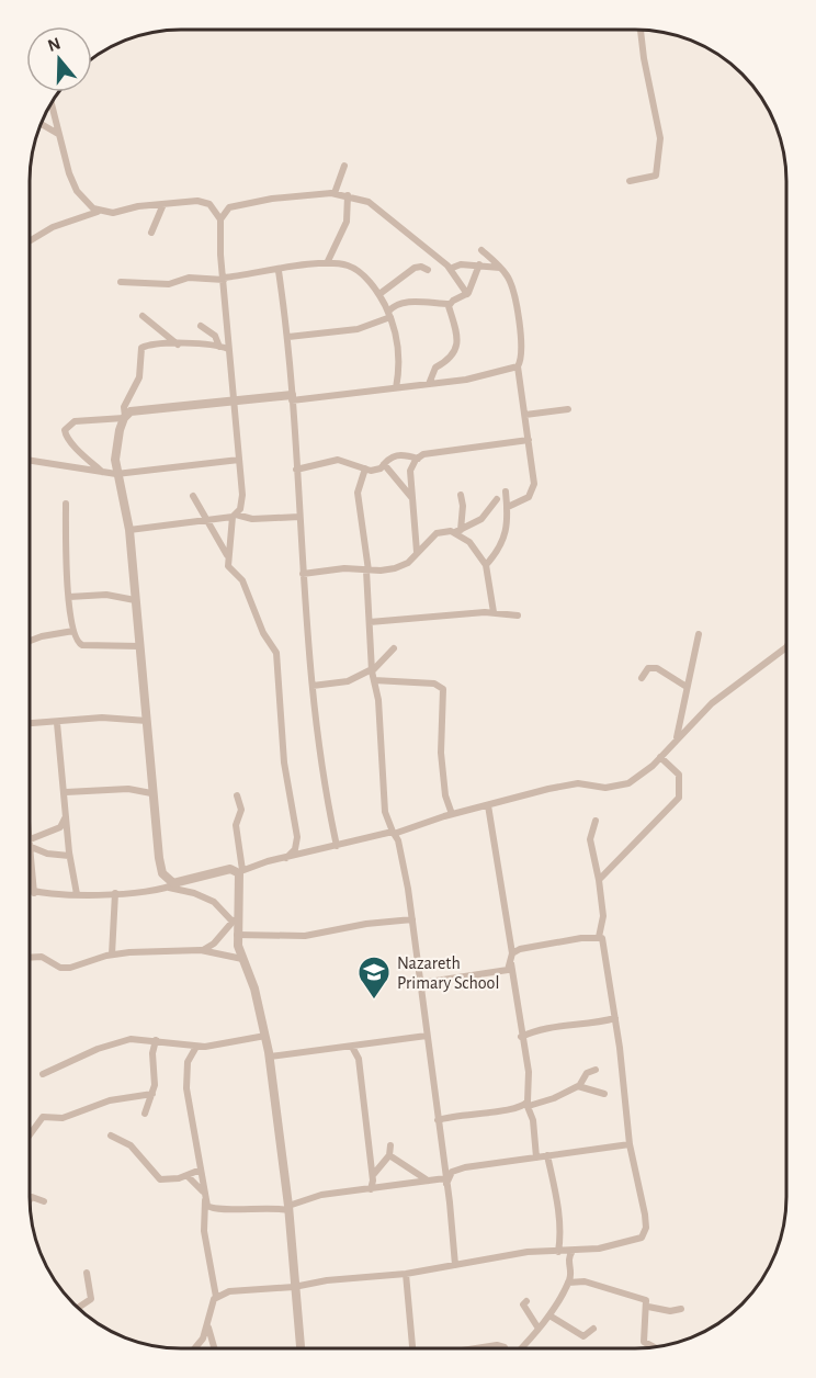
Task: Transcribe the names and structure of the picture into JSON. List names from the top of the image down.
{
  "places": {
    "school or university": ["Nazareth Primary School"]
  },
  "north": "top"
}
